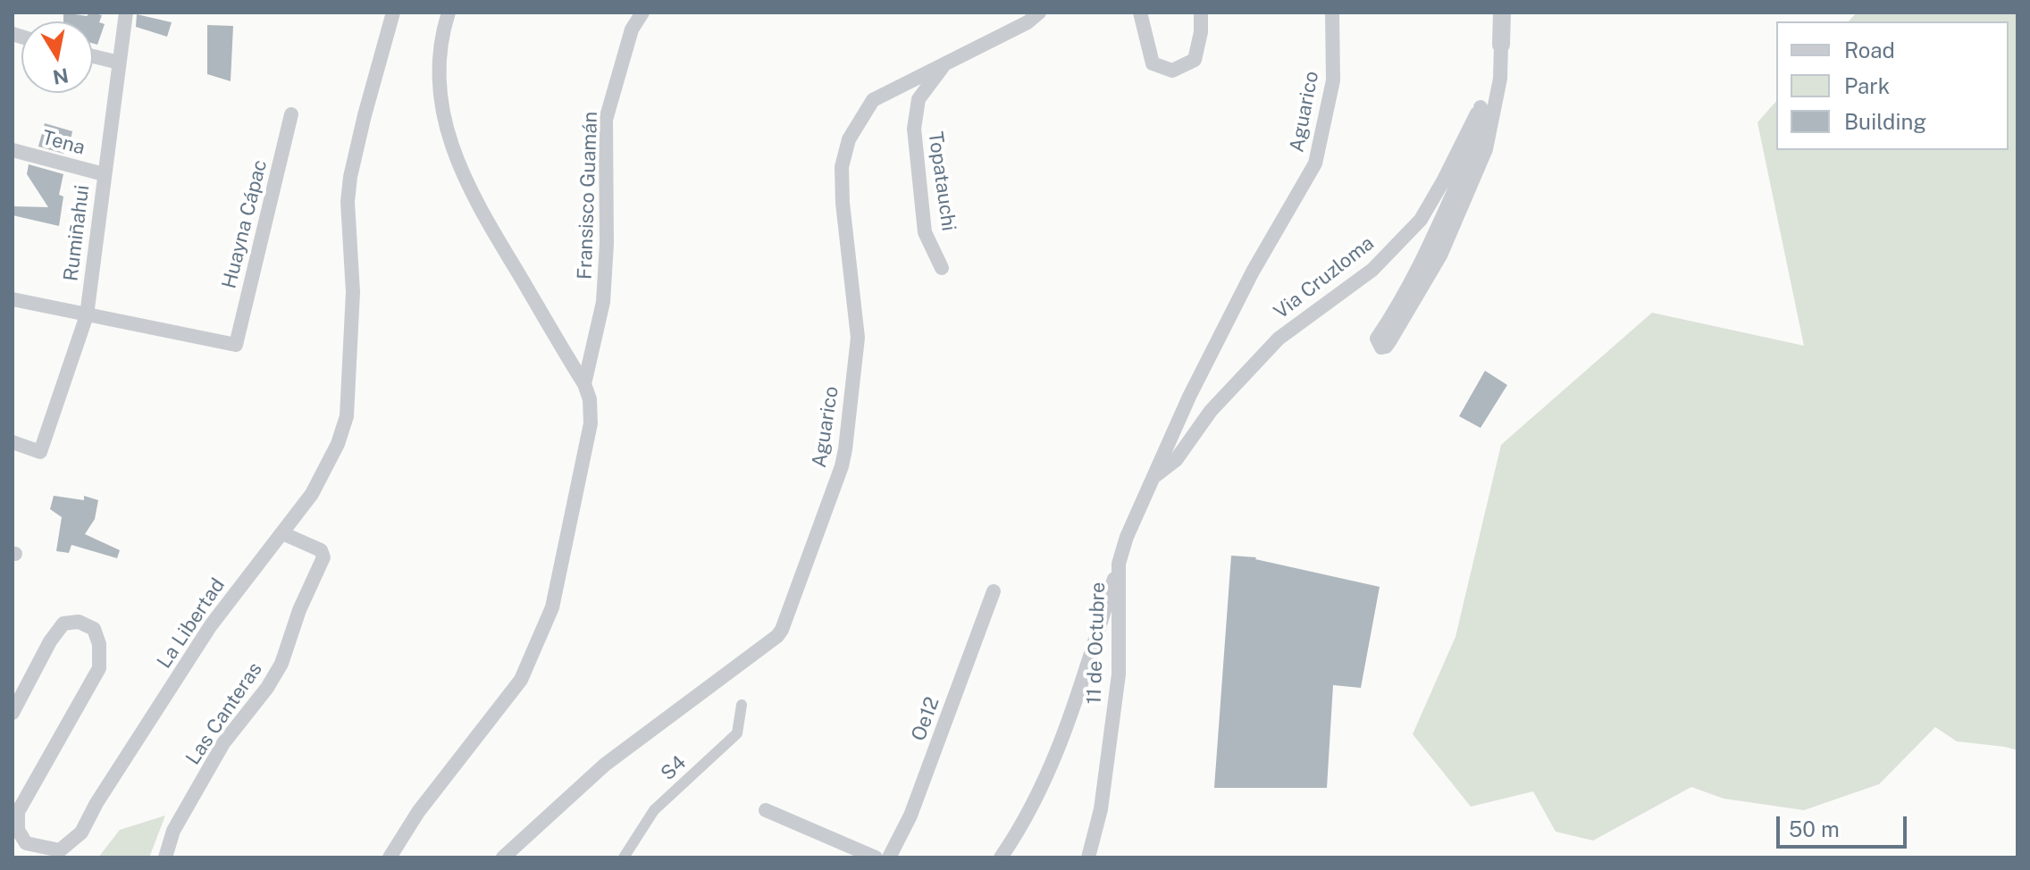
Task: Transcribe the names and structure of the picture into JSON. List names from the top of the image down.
{
  "streets": {
    "street": [
      "Aguarico",
      "Tena",
      "Topatauchi",
      "Fransisco Guamán",
      "Huayna Cápac",
      "Rumiñahui",
      "Via Cruzloma",
      "La Libertad",
      "11 de Octubre",
      "Las Canteras",
      "Oe12",
      "S4"
    ]
  },
  "crossings": [
    ["Aguarico", "Topatauchi"],
    ["Aguarico", "Via Cruzloma"],
    ["Aguarico", "11 de Octubre"],
    ["Tena", "Rumiñahui"],
    ["Huayna Cápac", "Rumiñahui"],
    ["Via Cruzloma", "11 de Octubre"],
    ["La Libertad", "Las Canteras"]
  ],
  "legend": ["Road", "Park", "Building"],
  "scale_bar": "50 m",
  "north": "bottom"
}
